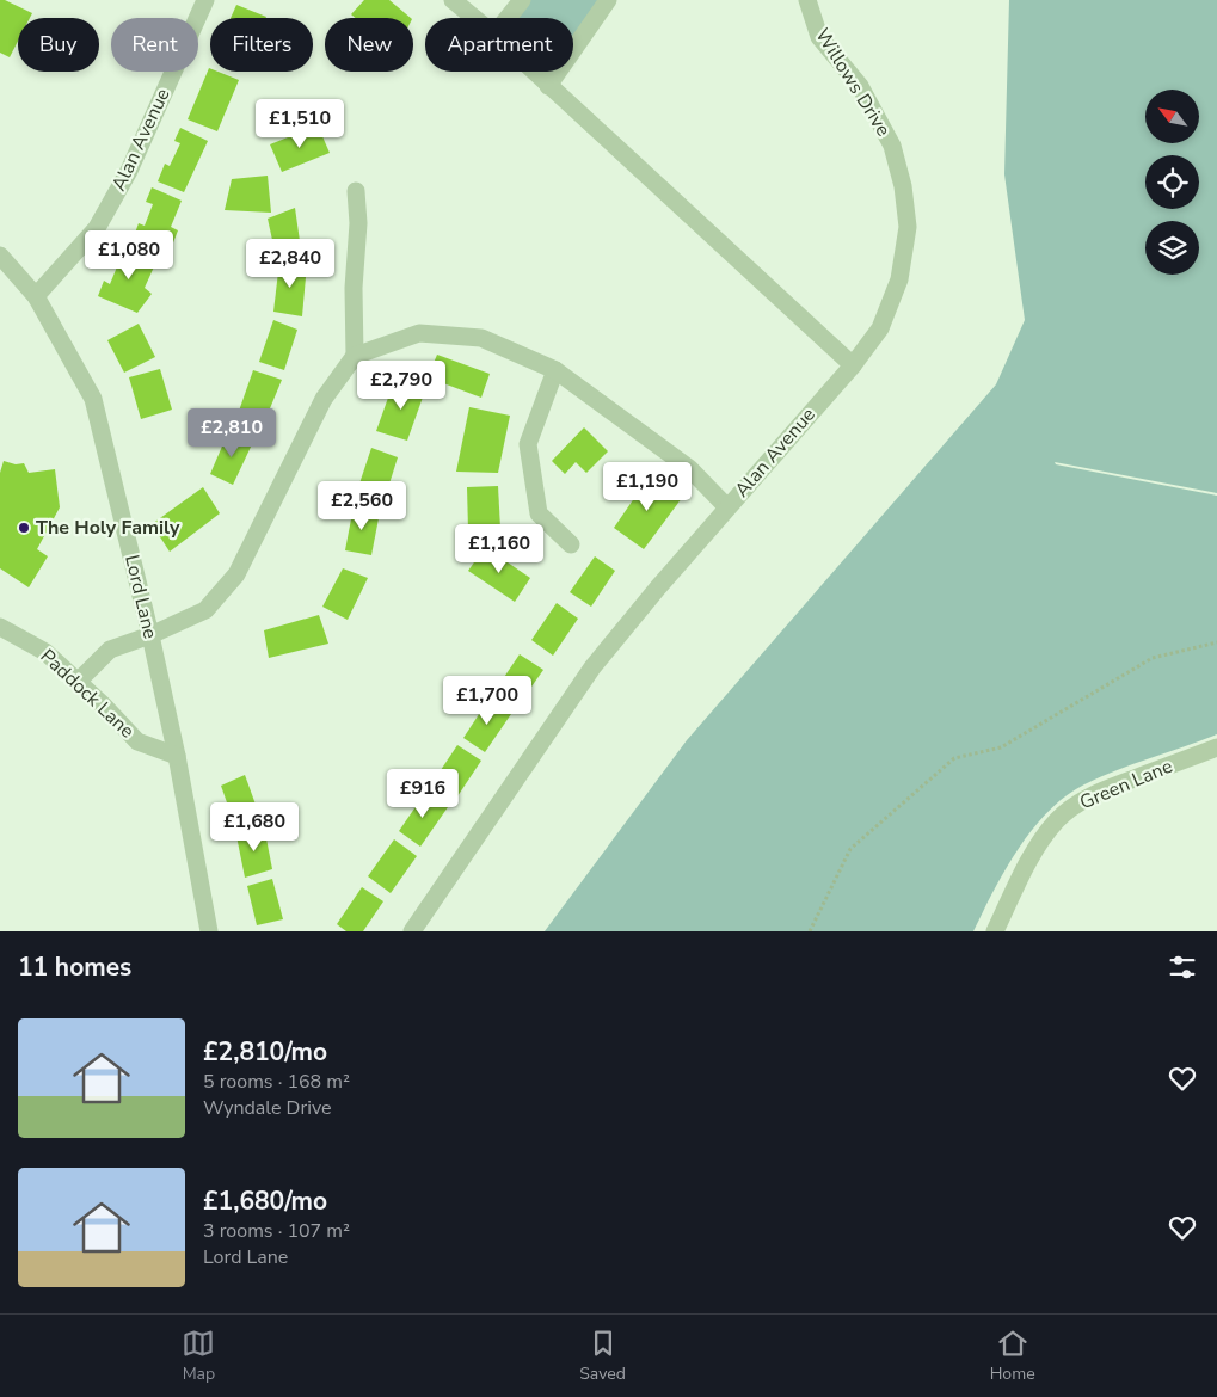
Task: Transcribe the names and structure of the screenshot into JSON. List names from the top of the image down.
{
  "streets": {
    "street": [
      "Willows Drive",
      "Alan Avenue",
      "Lord Lane",
      "Paddock Lane",
      "Green Lane"
    ]
  },
  "crossings": [
    ["Willows Drive", "Alan Avenue"],
    ["Alan Avenue", "Lord Lane"],
    ["Lord Lane", "Paddock Lane"]
  ],
  "places": ["The Holy Family"],
  "north": "top left",
  "page": {
    "chip": [
      "Buy",
      "Rent",
      "Filters",
      "New",
      "Apartment"
    ],
    "price": [
      "£1,510",
      "£1,080",
      "£2,840",
      "£2,790",
      "£2,810",
      "£1,190",
      "£2,560",
      "£1,160",
      "£1,700",
      "£916",
      "£1,680"
    ],
    "heading": "11 homes",
    "list": [
      {
        "name": "£2,810/mo",
        "note": "5 rooms · 168 m² · Wyndale Drive"
      },
      {
        "name": "£1,680/mo",
        "note": "3 rooms · 107 m² · Lord Lane"
      }
    ],
    "tabs": ["Map", "Saved", "Home"]
  }
}
